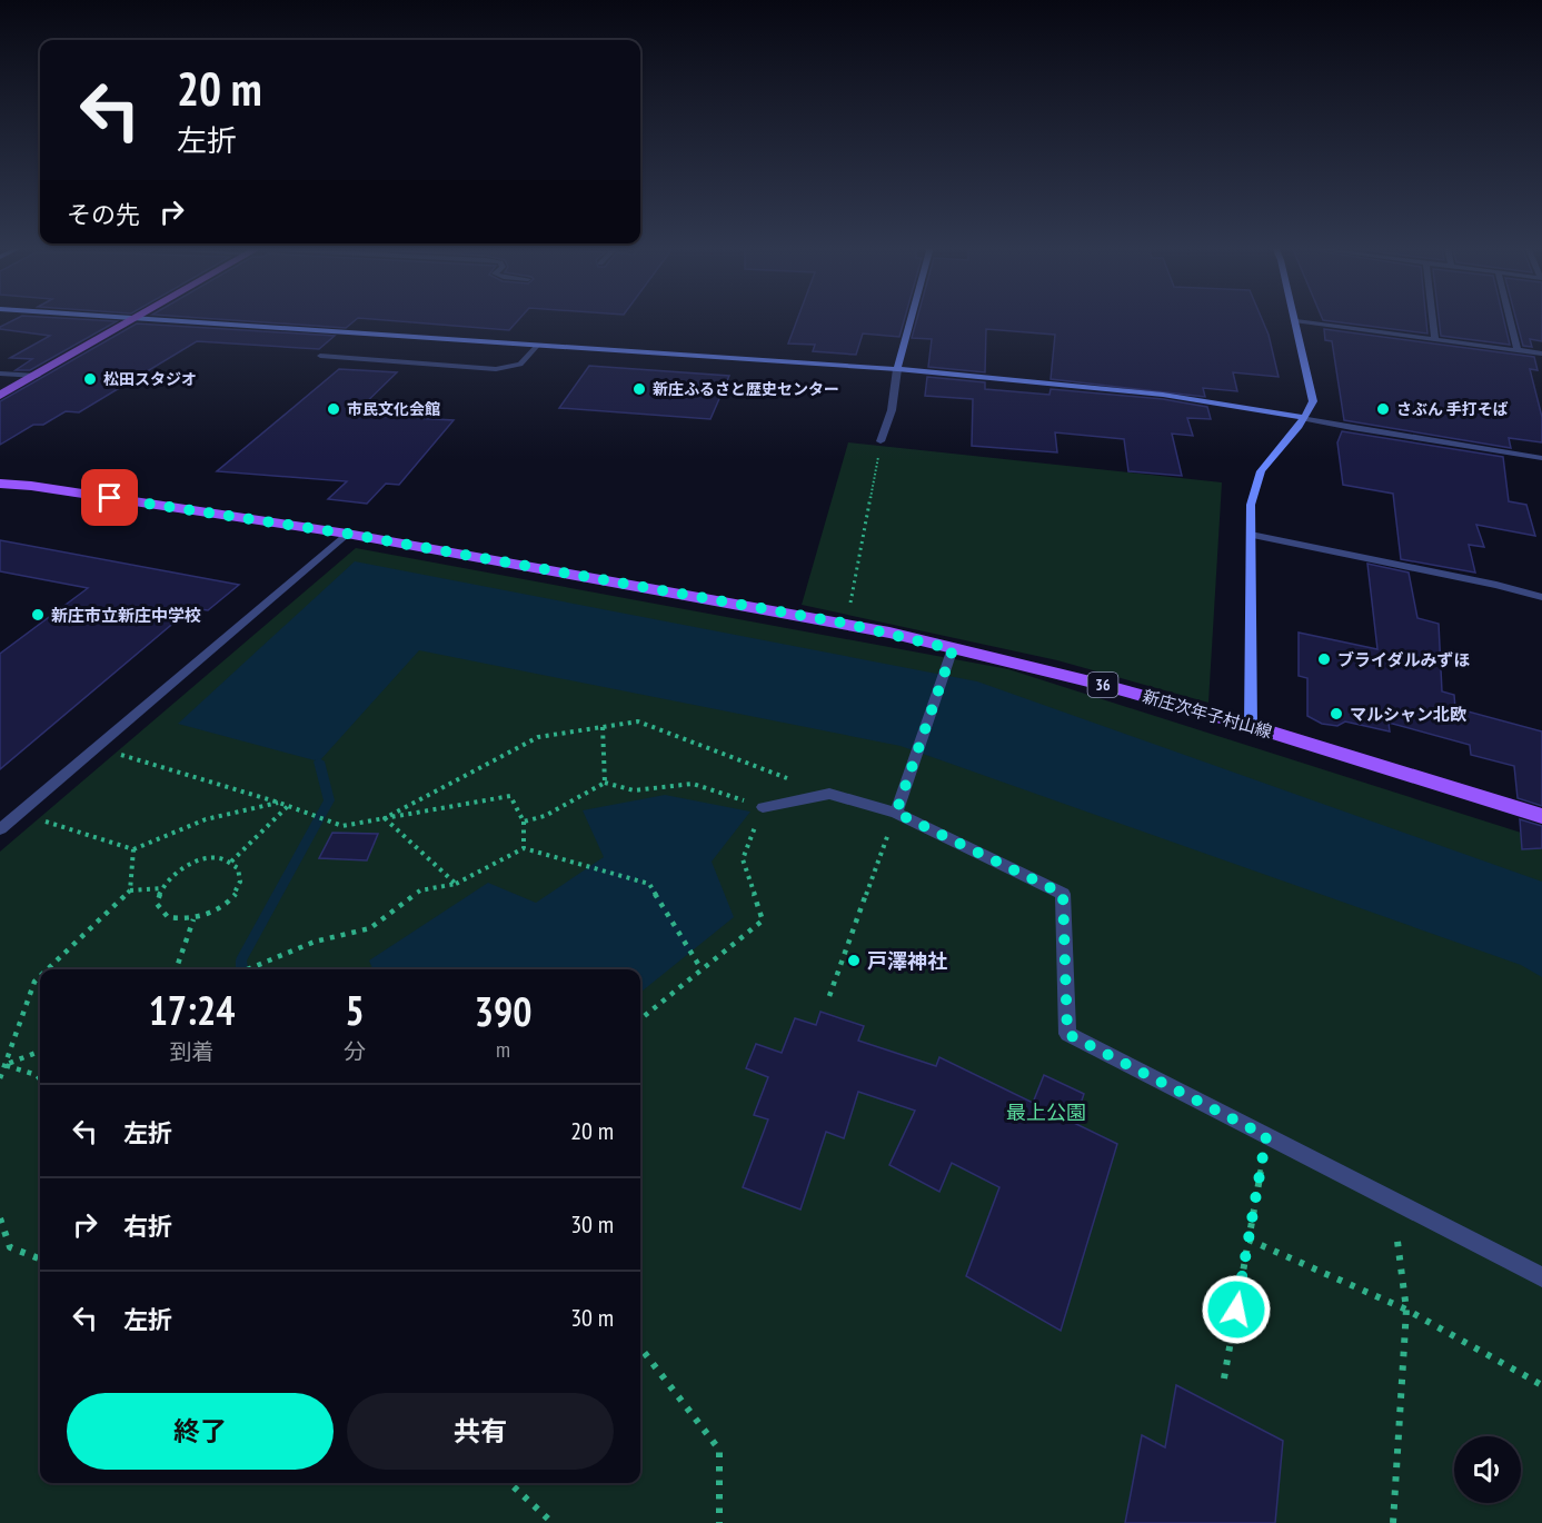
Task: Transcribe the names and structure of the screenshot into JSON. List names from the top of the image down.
{
  "streets": {
    "main road": ["36", "新庄次年子村山線"]
  },
  "parks": ["最上公園"],
  "places": [
    "松田スタジオ",
    "新庄ふるさと歴史センター",
    "市民文化会館",
    "さぶん 手打そば",
    "新庄市立新庄中学校",
    "ブライダルみずほ",
    "マルシャン北欧",
    "戸澤神社"
  ],
  "page": {
    "turn": ["20 m", "左折"],
    "then": "その先",
    "eta": [
      "17:24",
      "到着",
      "5",
      "分",
      "390",
      "m"
    ],
    "list": [
      {
        "name": "左折",
        "value": "20 m"
      },
      {
        "name": "右折",
        "value": "30 m"
      },
      {
        "name": "左折",
        "value": "30 m"
      }
    ],
    "buttons": ["終了", "共有"]
  }
}
